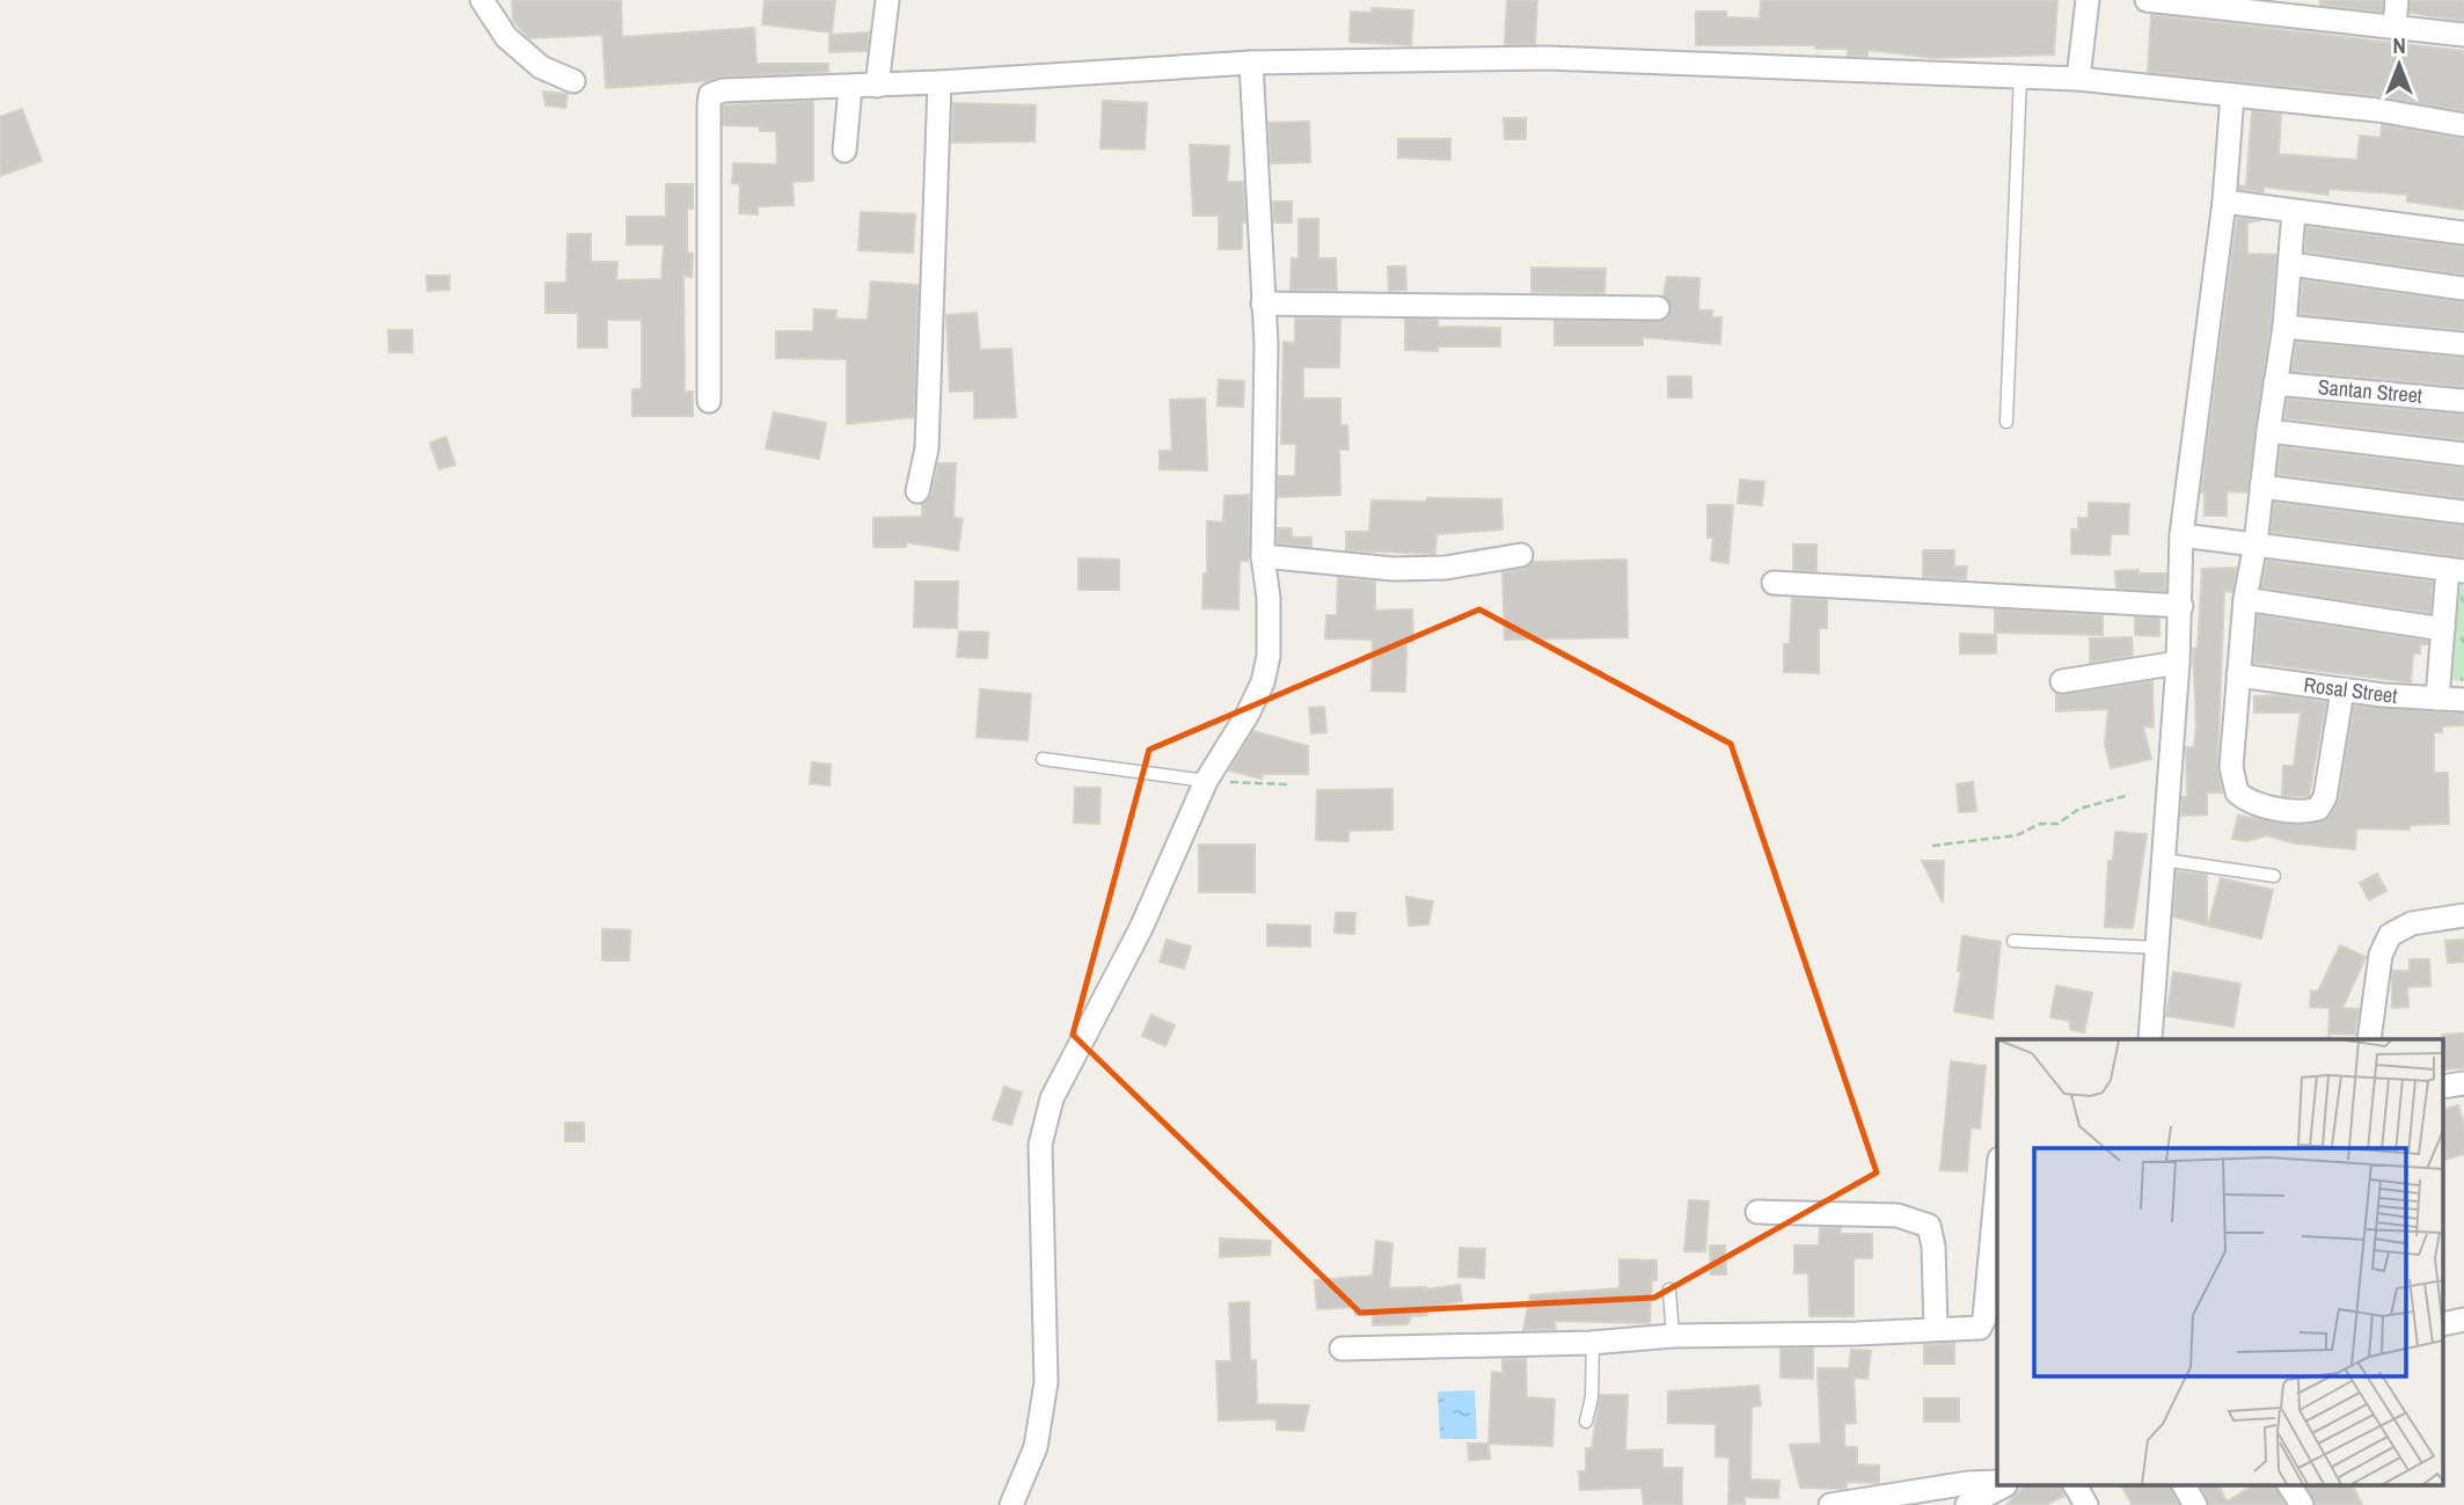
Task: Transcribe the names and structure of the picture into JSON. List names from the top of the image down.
{
  "streets": {
    "street": ["Santan Street", "Rosal Street"]
  },
  "north": "top"
}
